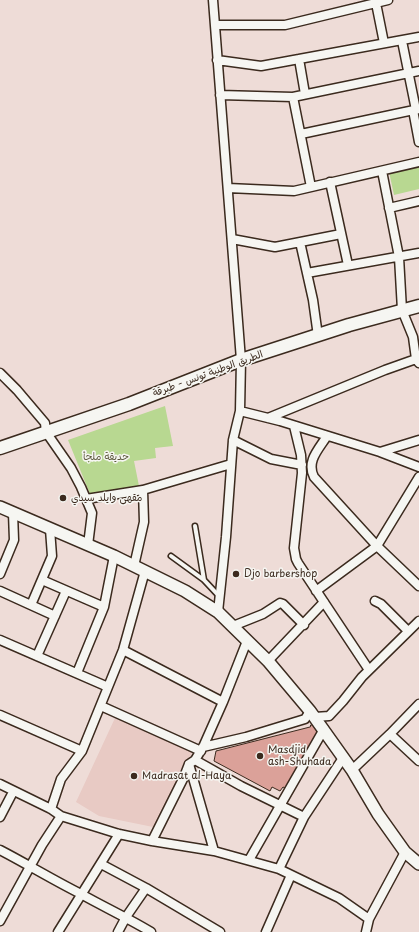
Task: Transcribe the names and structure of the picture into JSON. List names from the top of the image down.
{
  "streets": {
    "main road": ["الطريق الوطنية تونس - طبرقة"]
  },
  "parks": ["حديقة ملجأ"],
  "places": [
    "مقهى وايلد سيدي",
    "Djo barbershop",
    "Masdjid ash-Shuhada",
    "Madrasat al-Haya"
  ]
}
